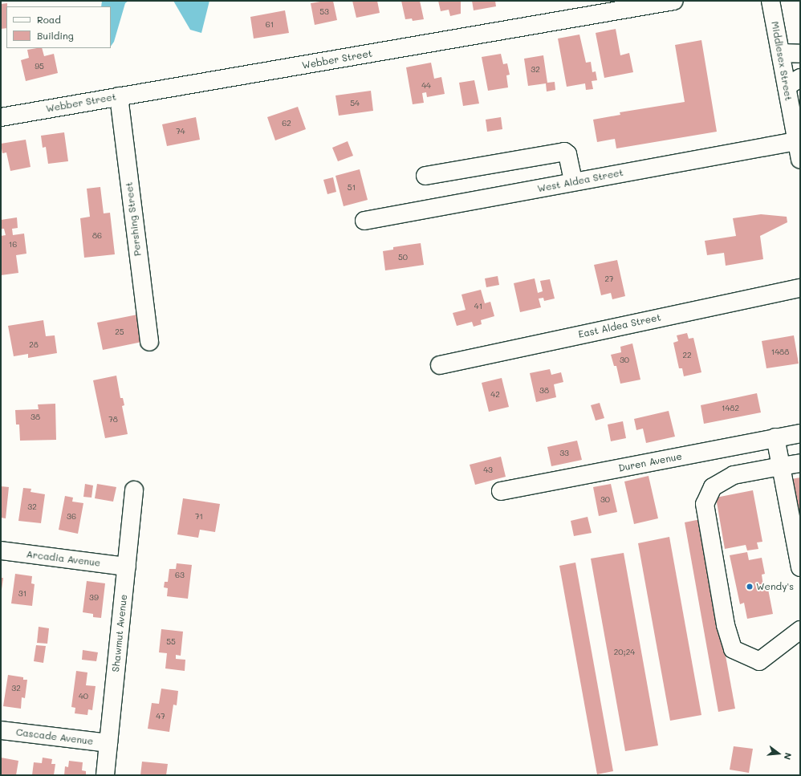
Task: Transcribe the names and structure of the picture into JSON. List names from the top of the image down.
{
  "streets": {
    "street": [
      "Webber Street",
      "Middlesex Street",
      "West Aldea Street",
      "Pershing Street",
      "East Aldea Street",
      "Duren Avenue",
      "Arcadia Avenue",
      "Shawmut Avenue",
      "Cascade Avenue"
    ]
  },
  "crossings": [
    ["Webber Street", "Pershing Street"],
    ["Middlesex Street", "West Aldea Street"],
    ["Arcadia Avenue", "Shawmut Avenue"],
    ["Shawmut Avenue", "Cascade Avenue"]
  ],
  "places": ["Wendy's"],
  "house_numbers": [
    "53",
    "61",
    "95",
    "32",
    "44",
    "54",
    "62",
    "74",
    "51",
    "86",
    "16",
    "50",
    "27",
    "41",
    "25",
    "28",
    "1488",
    "22",
    "30",
    "38",
    "42",
    "1482",
    "38",
    "78",
    "33",
    "43",
    "30",
    "32",
    "36",
    "71",
    "63",
    "31",
    "39",
    "55",
    "20;24",
    "32",
    "40",
    "47"
  ],
  "legend": ["Road", "Building"],
  "north": "right"
}
